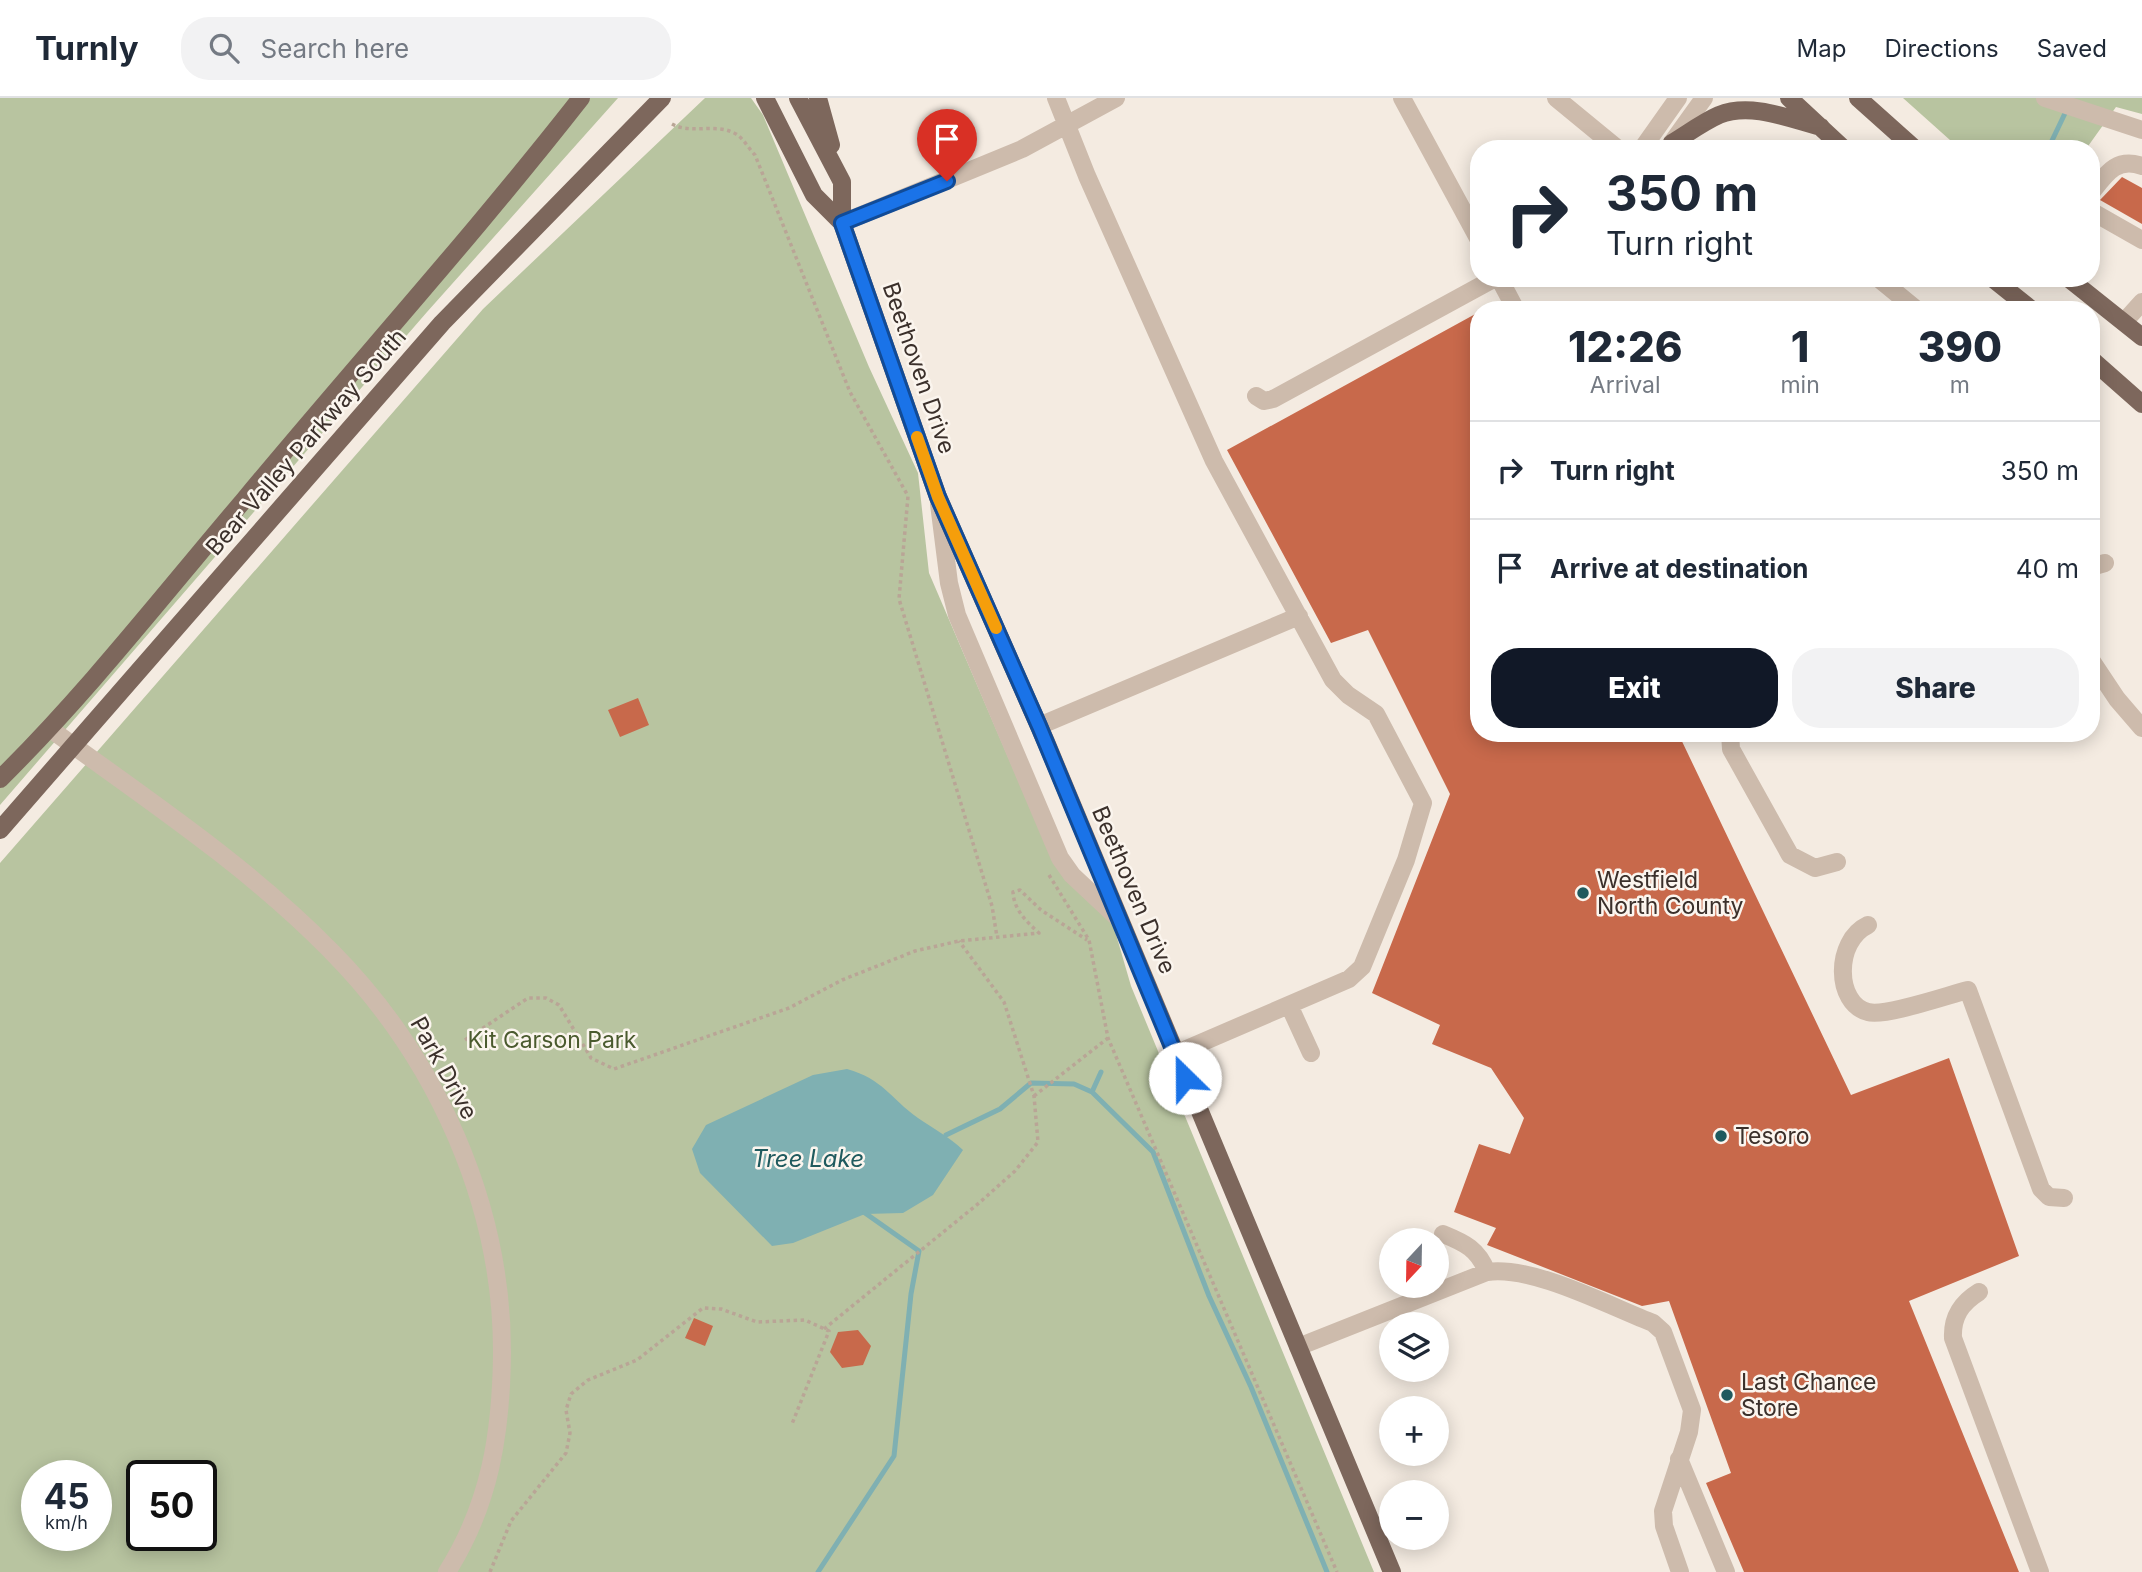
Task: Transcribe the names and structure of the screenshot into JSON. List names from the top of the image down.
{
  "streets": {
    "main road": ["Beethoven Drive", "Bear Valley Parkway South"],
    "street": ["Park Drive"]
  },
  "crossings": [
    ["Bear Valley Parkway South", "Park Drive"]
  ],
  "water": ["Tree Lake"],
  "parks": ["Kit Carson Park"],
  "places": ["Westfield North County", "Tesoro", "Last Chance Store"],
  "north": "bottom",
  "page": {
    "header": "Turnly",
    "search": "Search here",
    "nav": ["Map", "Directions", "Saved"],
    "turn": ["350 m", "Turn right"],
    "eta": [
      "12:26",
      "Arrival",
      "1",
      "min",
      "390",
      "m"
    ],
    "list": [
      {
        "name": "Turn right",
        "value": "350 m"
      },
      {
        "name": "Arrive at destination",
        "value": "40 m"
      }
    ],
    "buttons": ["Exit", "Share"],
    "map_buttons": ["+", "−"],
    "speed": "45 km/h",
    "limit": "50"
  }
}
